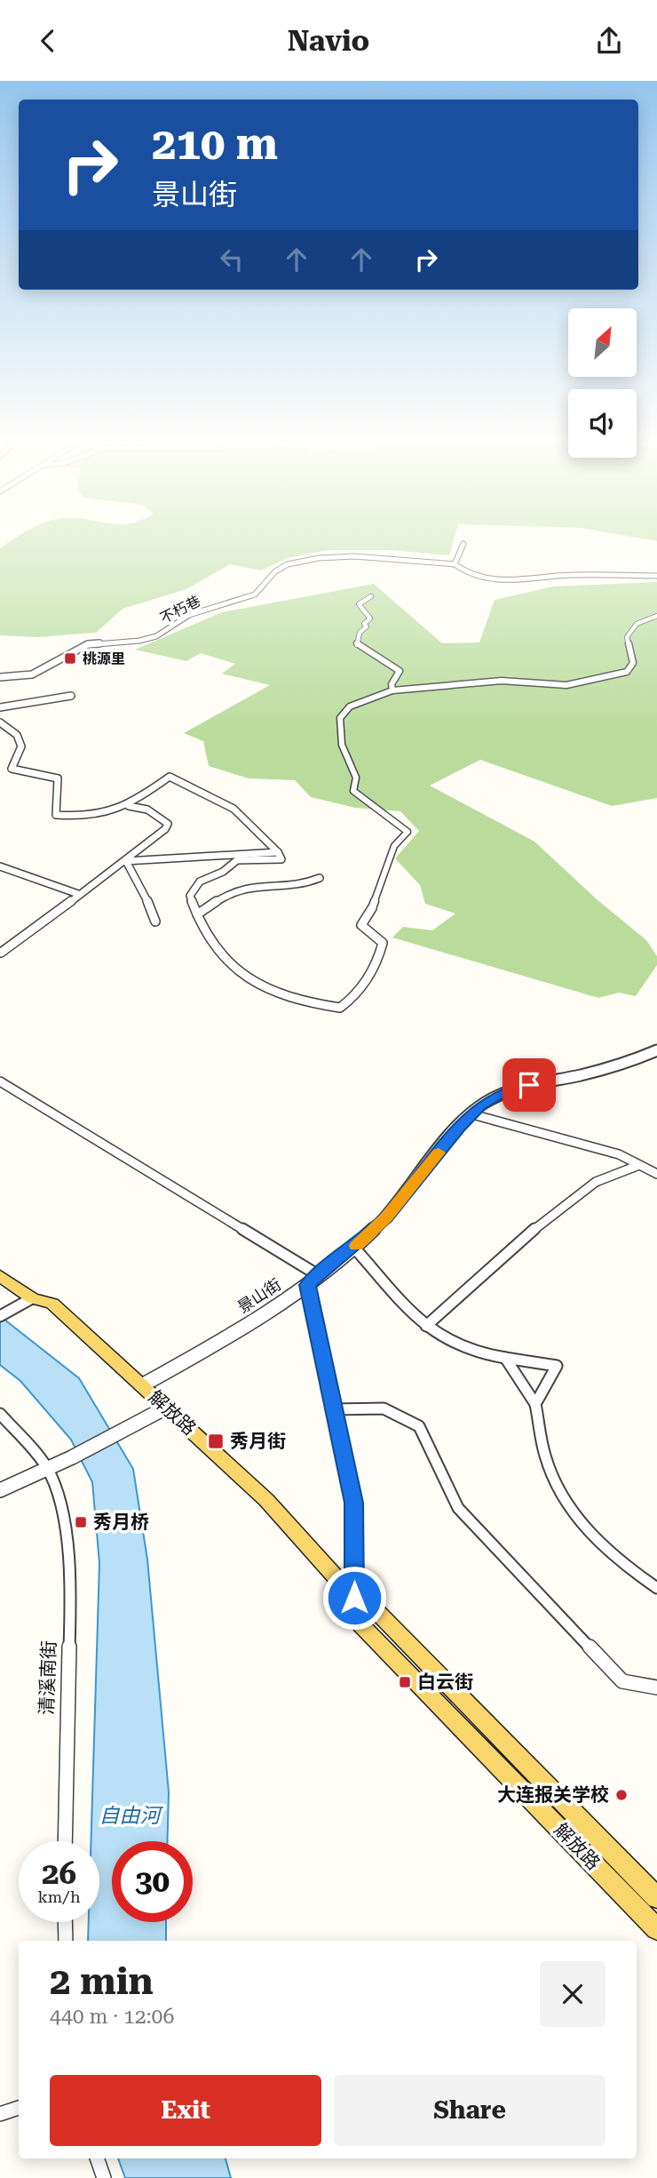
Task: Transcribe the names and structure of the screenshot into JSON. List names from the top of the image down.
{
  "streets": {
    "main road": ["解放路"],
    "street": ["不朽巷", "景山街", "清溪南街"]
  },
  "crossings": [
    ["景山街", "解放路"]
  ],
  "water": ["自由河"],
  "places": {
    "transit": [
      "桃源里",
      "秀月街",
      "秀月桥",
      "白云街"
    ],
    "other": ["大连报关学校"]
  },
  "north": "top right",
  "page": {
    "header": "Navio",
    "turn": ["210 m", "景山街"],
    "speed": "26 km/h",
    "limit": "30",
    "heading": ["2 min", "440 m · 12:06"],
    "buttons": ["Exit", "Share"]
  }
}
